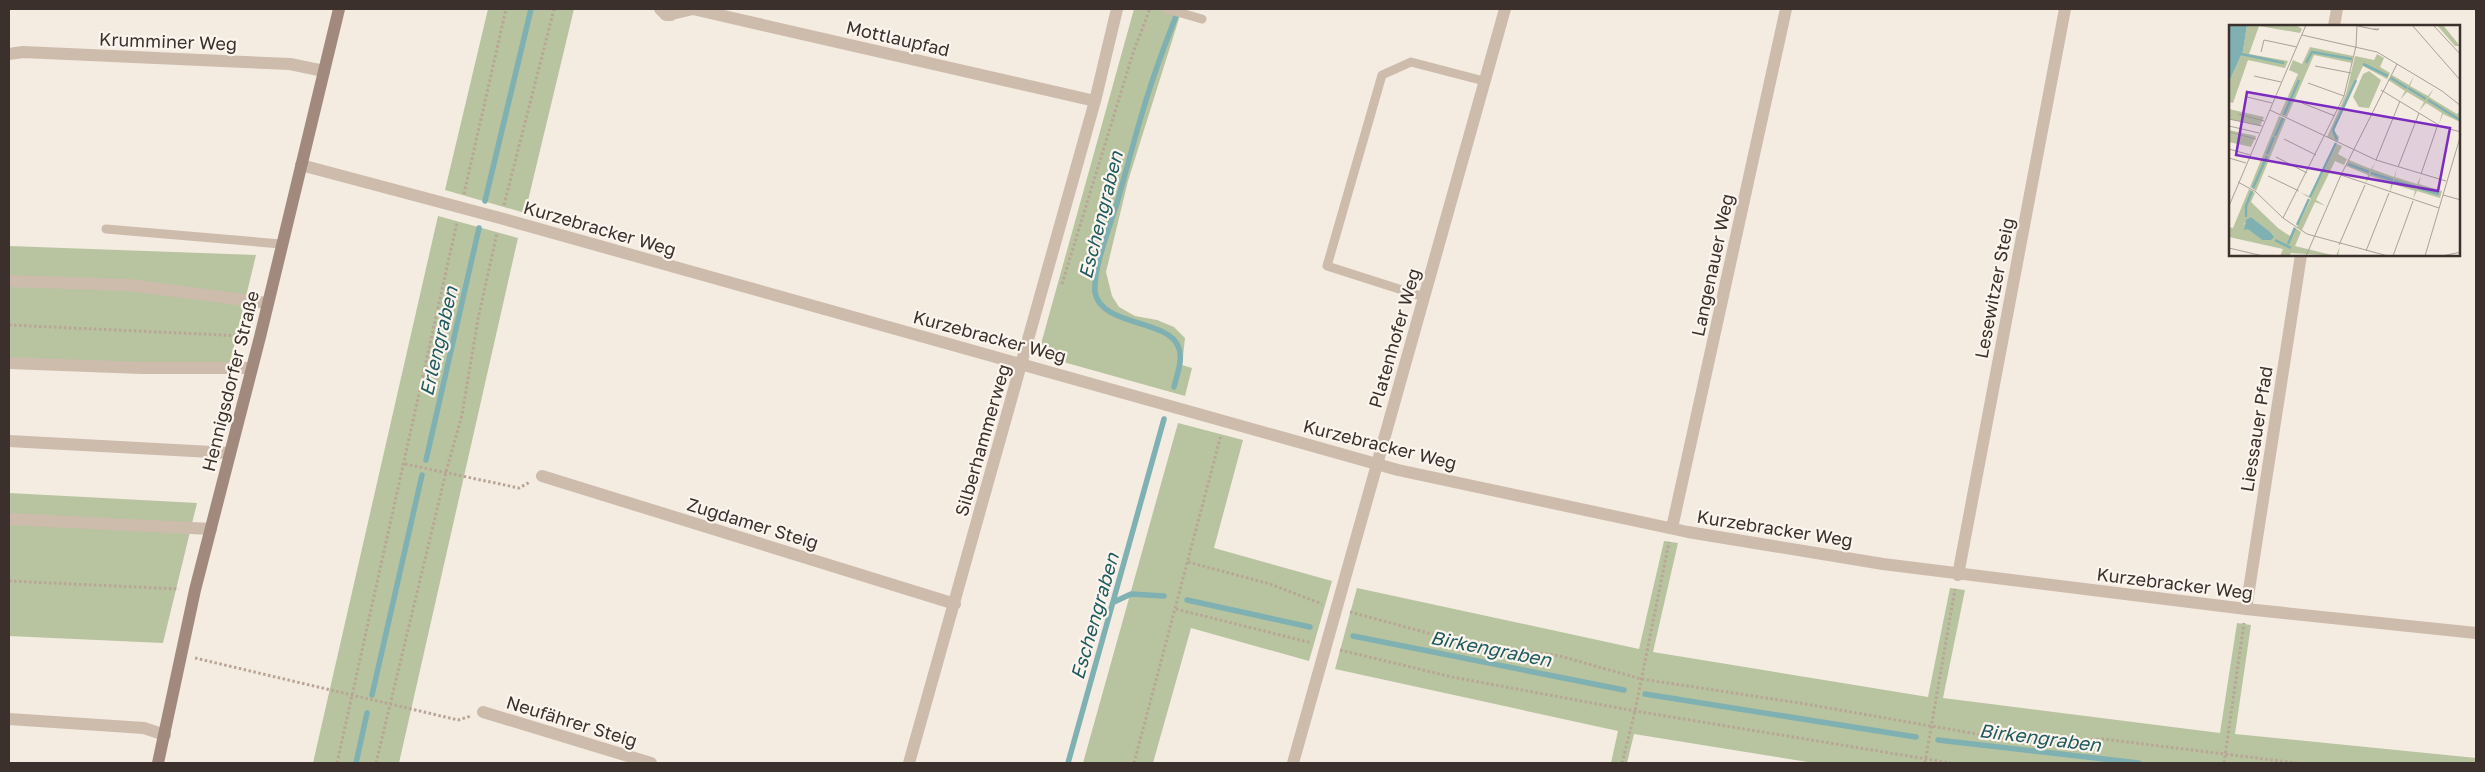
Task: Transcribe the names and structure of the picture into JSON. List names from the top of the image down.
{
  "streets": {
    "main road": ["Hennigsdorfer Straße"],
    "street": [
      "Mottlaupfad",
      "Krumminer Weg",
      "Kurzebracker Weg",
      "Langenauer Weg",
      "Lesewitzer Steig",
      "Platenhofer Weg",
      "Liessauer Pfad",
      "Silberhammerweg",
      "Zugdamer Steig",
      "Neufährer Steig"
    ]
  },
  "crossings": [
    ["Mottlaupfad", "Silberhammerweg"],
    ["Krumminer Weg", "Hennigsdorfer Straße"],
    ["Kurzebracker Weg", "Langenauer Weg"],
    ["Kurzebracker Weg", "Lesewitzer Steig"],
    ["Kurzebracker Weg", "Platenhofer Weg"],
    ["Kurzebracker Weg", "Hennigsdorfer Straße"],
    ["Kurzebracker Weg", "Liessauer Pfad"],
    ["Kurzebracker Weg", "Silberhammerweg"],
    ["Silberhammerweg", "Zugdamer Steig"]
  ],
  "water": ["Eschengraben", "Erlengraben", "Birkengraben"]
}
